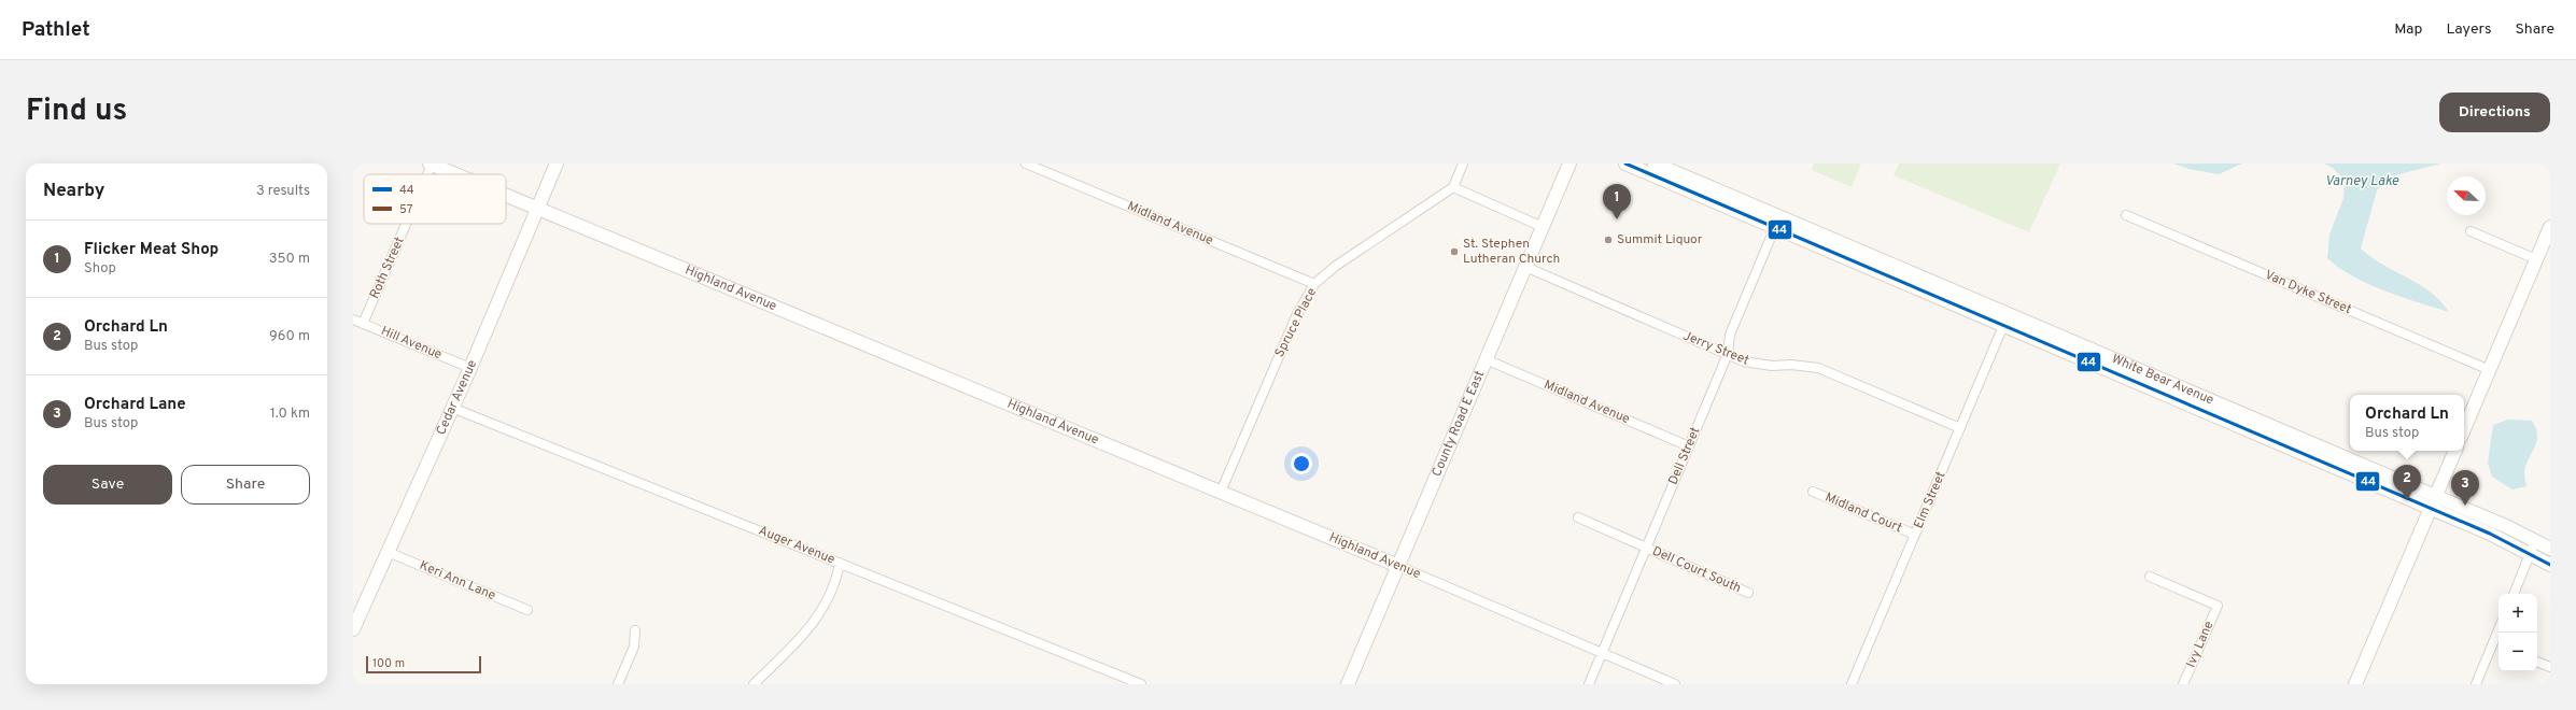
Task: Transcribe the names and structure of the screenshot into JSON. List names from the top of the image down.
{
  "streets": {
    "main road": [
      "Highland Avenue",
      "White Bear Avenue",
      "Cedar Avenue",
      "County Road E East"
    ],
    "street": [
      "Midland Avenue",
      "Roth Street",
      "Van Dyke Street",
      "Spruce Place",
      "Hill Avenue",
      "Jerry Street",
      "Dell Street",
      "Elm Street",
      "Midland Court",
      "Auger Avenue",
      "Dell Court South",
      "Keri Ann Lane",
      "Ivy Lane"
    ]
  },
  "crossings": [
    ["Midland Avenue", "Spruce Place"],
    ["Midland Avenue", "County Road E East"],
    ["Midland Avenue", "Dell Street"],
    ["Roth Street", "Hill Avenue"],
    ["Highland Avenue", "Spruce Place"],
    ["Highland Avenue", "Cedar Avenue"],
    ["Highland Avenue", "County Road E East"],
    ["Highland Avenue", "Dell Street"],
    ["Hill Avenue", "Cedar Avenue"],
    ["Jerry Street", "County Road E East"],
    ["Jerry Street", "Dell Street"],
    ["Jerry Street", "Elm Street"],
    ["White Bear Avenue", "Dell Street"],
    ["White Bear Avenue", "Elm Street"],
    ["Cedar Avenue", "Auger Avenue"],
    ["Cedar Avenue", "Keri Ann Lane"],
    ["Dell Street", "Dell Court South"],
    ["Elm Street", "Midland Court"]
  ],
  "water": ["Varney Lake"],
  "places": ["Summit Liquor", "St. Stephen Lutheran Church"],
  "lines": ["transit line 44"],
  "legend": ["44", "57"],
  "scale_bar": "100 m",
  "north": "top left",
  "page": {
    "header": "Pathlet",
    "nav": ["Map", "Layers", "Share"],
    "title": "Find us",
    "buttons": [
      "Directions",
      ["Save", "Share"]
    ],
    "heading": ["Nearby", "3 results"],
    "pins": ["1", "2", "3"],
    "list": [
      {
        "mark": "1",
        "name": "Flicker Meat Shop",
        "note": "Shop",
        "value": "350 m"
      },
      {
        "mark": "2",
        "name": "Orchard Ln",
        "note": "Bus stop",
        "value": "960 m"
      },
      {
        "mark": "3",
        "name": "Orchard Lane",
        "note": "Bus stop",
        "value": "1.0 km"
      }
    ],
    "popup": ["Orchard Ln", "Bus stop"],
    "map_buttons": ["+", "−"],
    "scale": "100 m"
  }
}
